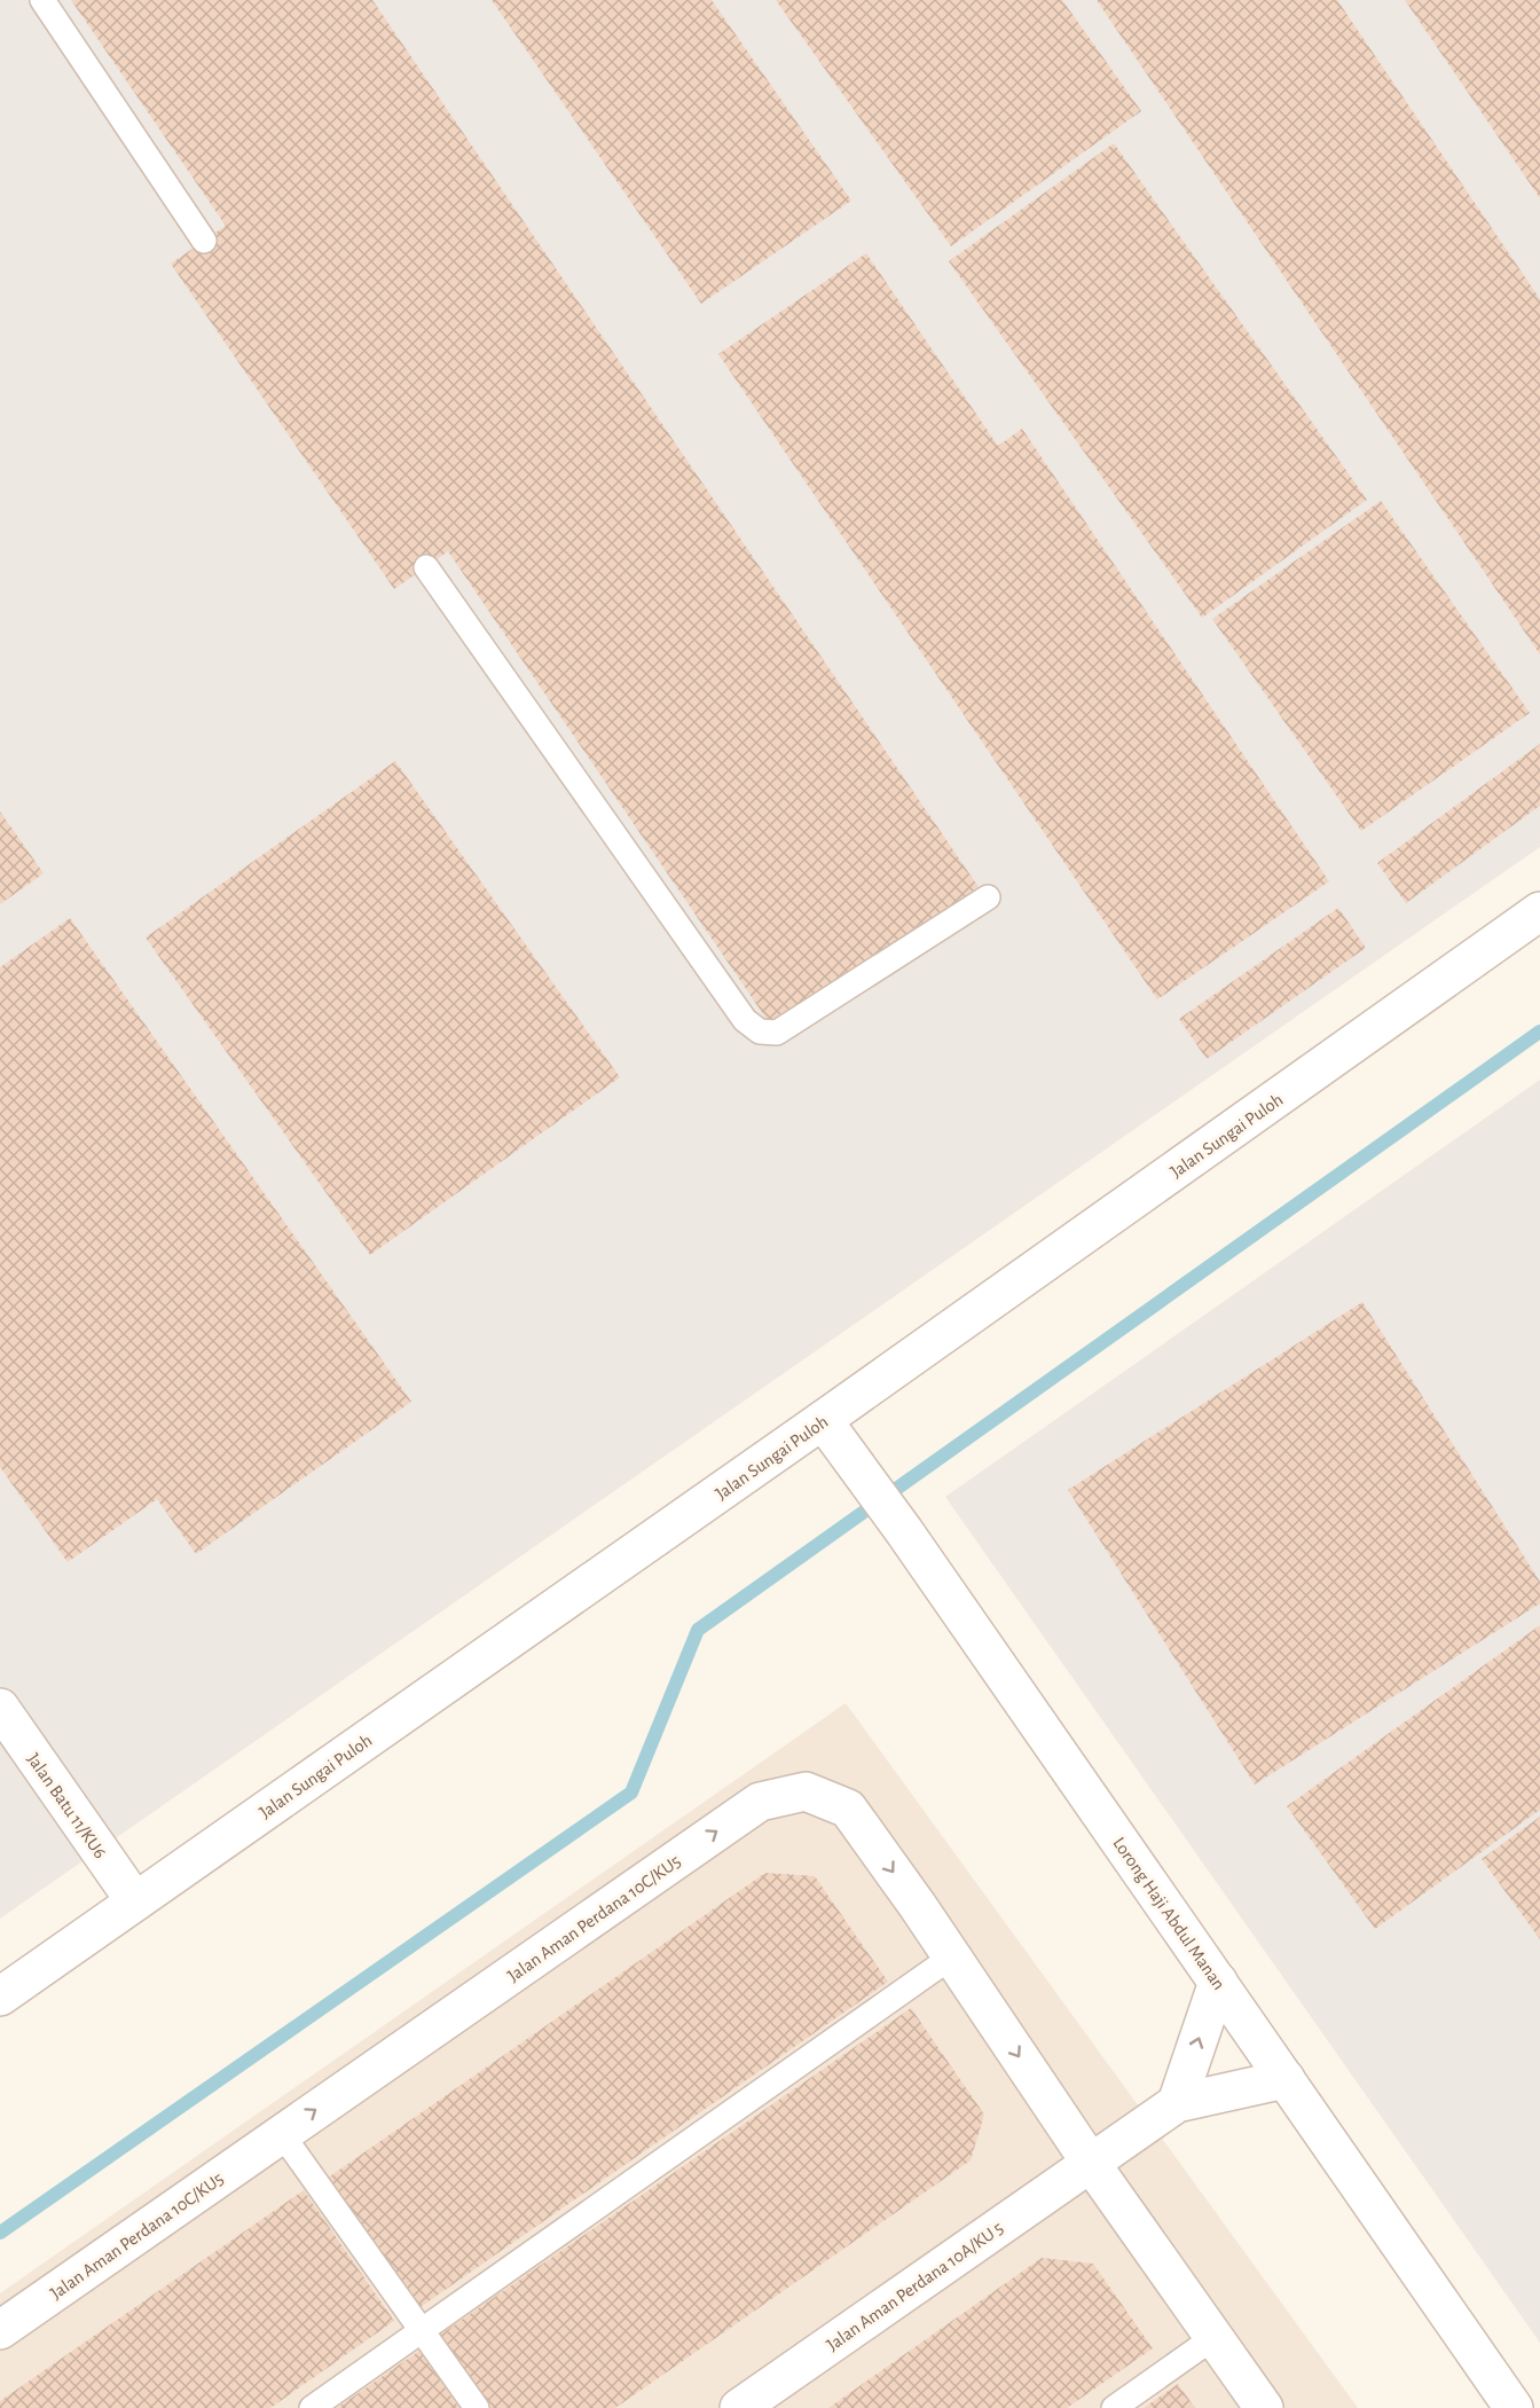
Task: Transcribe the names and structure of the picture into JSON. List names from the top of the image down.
{
  "streets": {
    "street": [
      "Jalan Sungai Puloh",
      "Jalan Batu 11/KU6",
      "Lorong Haji Abdul Manan",
      "Jalan Aman Perdana 10C/KU5",
      "Jalan Aman Perdana 10A/KU 5"
    ]
  },
  "crossings": [
    ["Jalan Sungai Puloh", "Jalan Batu 11/KU6"],
    ["Jalan Sungai Puloh", "Lorong Haji Abdul Manan"],
    ["Jalan Aman Perdana 10C/KU5", "Jalan Aman Perdana 10A/KU 5"]
  ]
}
